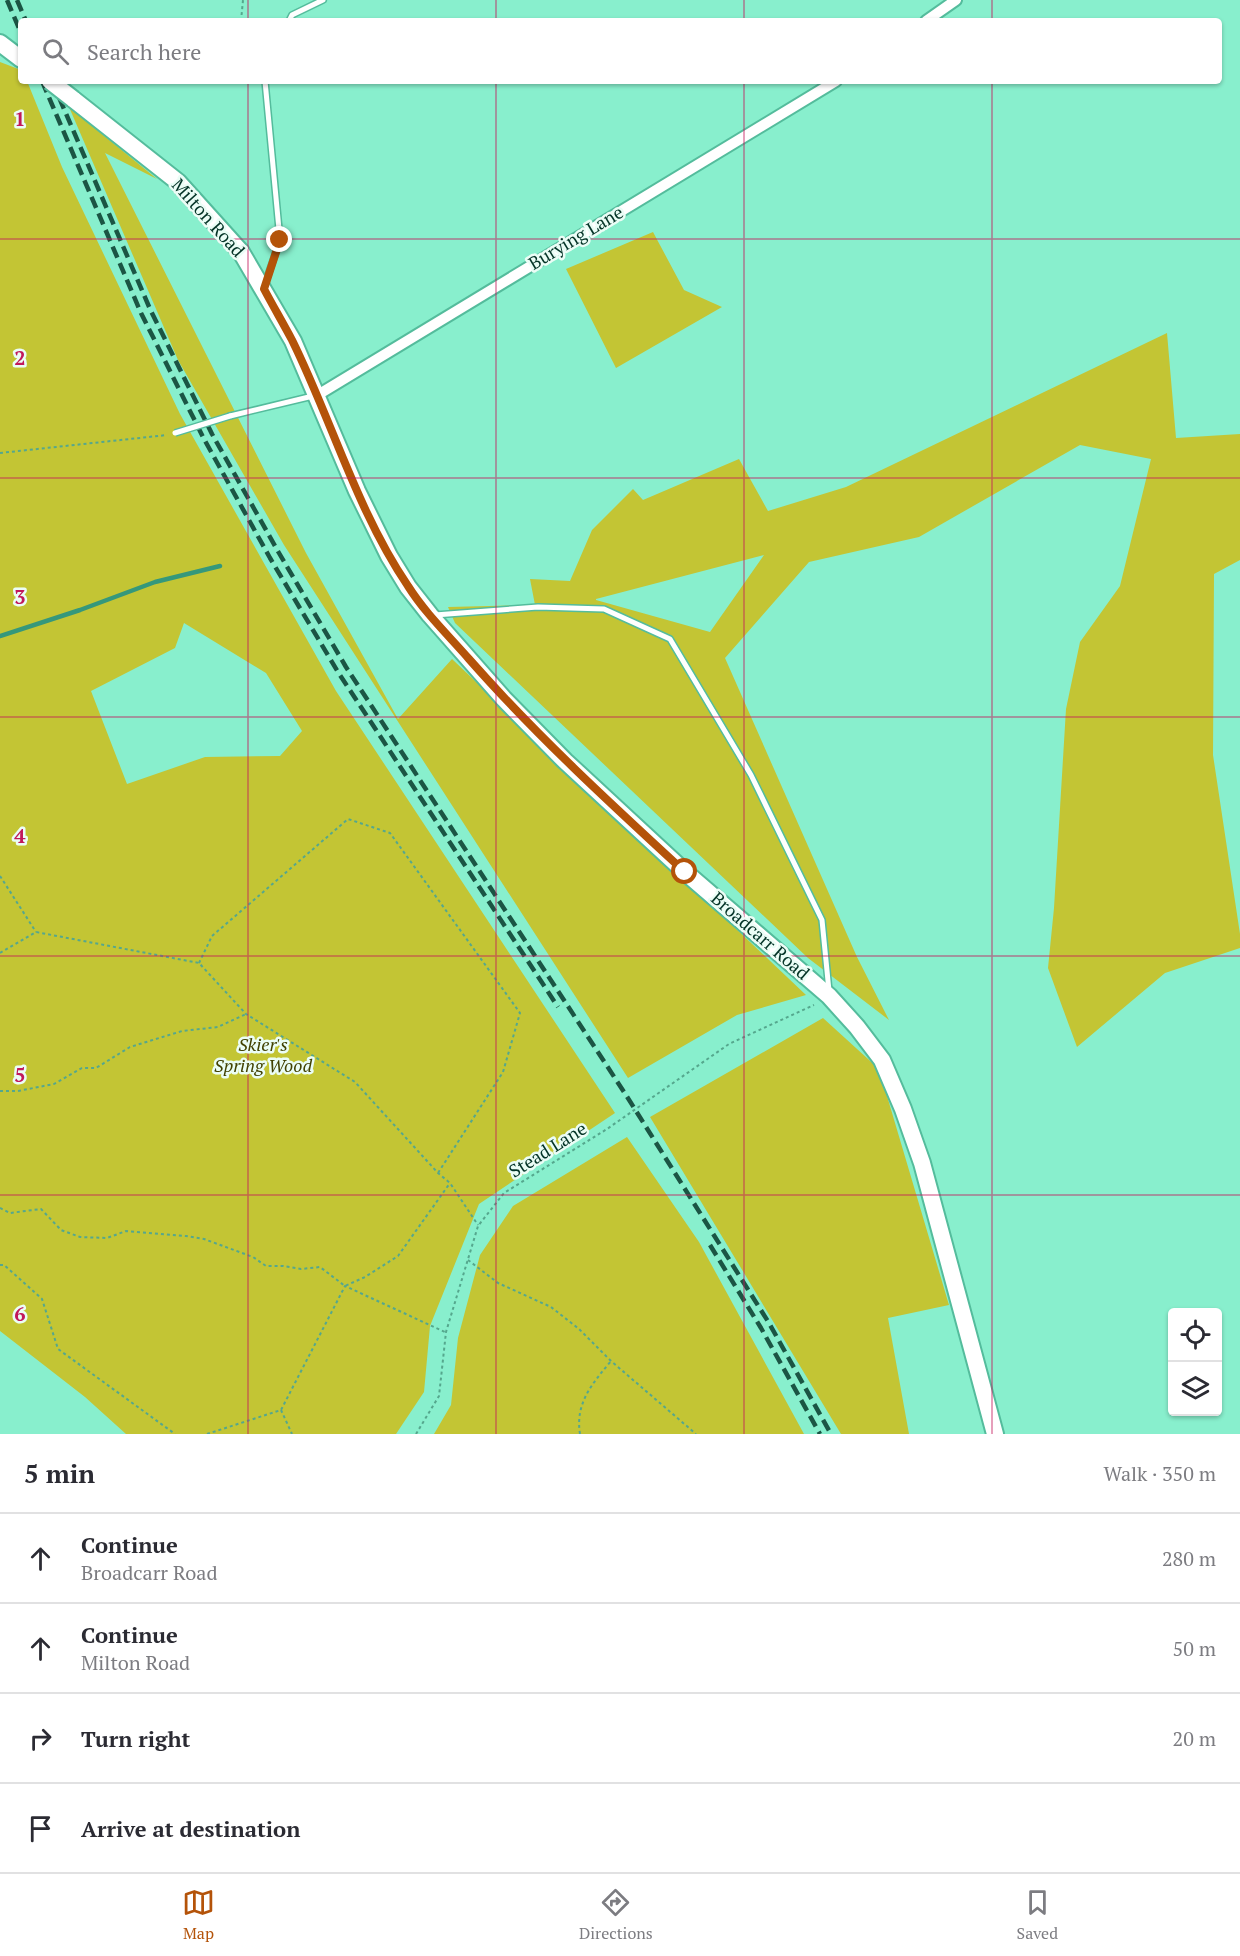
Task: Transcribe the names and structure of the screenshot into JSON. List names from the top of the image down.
{
  "streets": {
    "street": ["Milton Road", "Burying Lane", "Broadcarr Road"],
    "path": ["Stead Lane"]
  },
  "crossings": [
    ["Milton Road", "Burying Lane"],
    ["Milton Road", "Broadcarr Road"],
    ["Burying Lane", "Broadcarr Road"],
    ["Broadcarr Road", "Stead Lane"]
  ],
  "parks": ["Skier's Spring Wood"],
  "page": {
    "search": "Search here",
    "heading": ["5 min", "Walk · 350 m"],
    "list": [
      ["Continue", "Broadcarr Road", "280 m"],
      ["Continue", "Milton Road", "50 m"],
      ["Turn right", "20 m"],
      "Arrive at destination"
    ],
    "nav": ["Map", "Directions", "Saved"]
  },
  "grid": {
    "rows": [
      "1",
      "2",
      "3",
      "4",
      "5",
      "6"
    ]
  }
}
